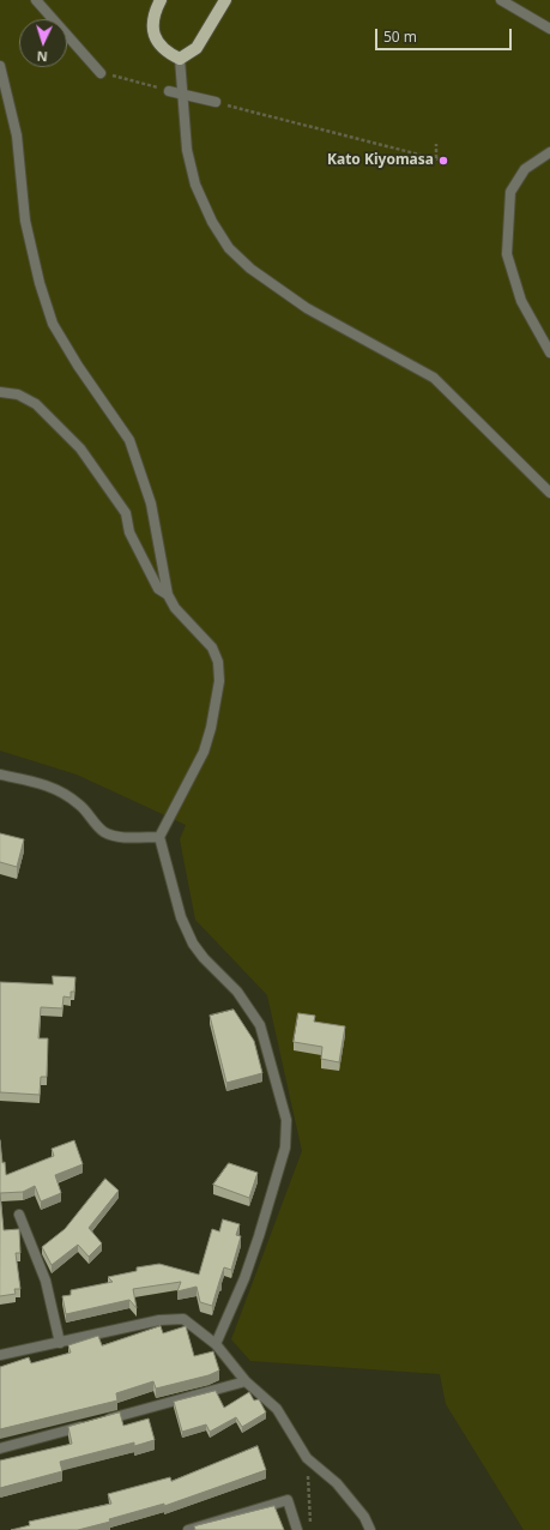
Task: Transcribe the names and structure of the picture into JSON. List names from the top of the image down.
{
  "places": ["Kato Kiyomasa"],
  "scale_bar": "50 m",
  "north": "bottom"
}
